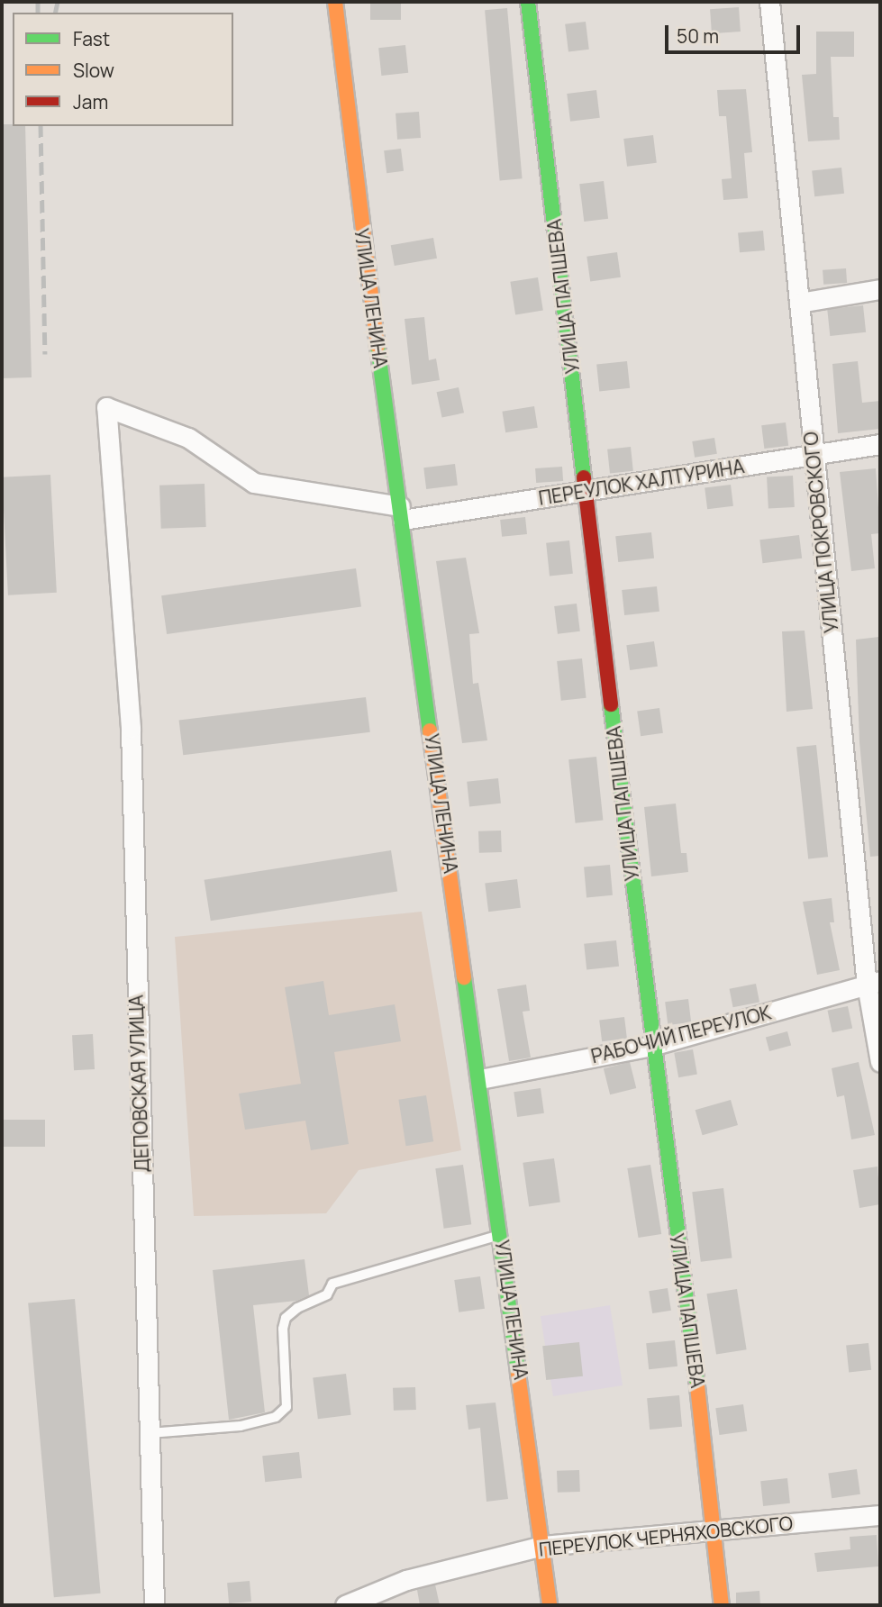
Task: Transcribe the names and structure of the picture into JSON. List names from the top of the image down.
{
  "streets": {
    "street": [
      "УЛИЦА ПАПШЕВА",
      "УЛИЦА ЛЕНИНА",
      "ПЕРЕУЛОК ХАЛТУРИНА",
      "УЛИЦА ПОКРОВСКОГО",
      "РАБОЧИЙ ПЕРЕУЛОК",
      "ДЕПОВСКАЯ УЛИЦА",
      "ПЕРЕУЛОК ЧЕРНЯХОВСКОГО"
    ]
  },
  "crossings": [
    ["УЛИЦА ПАПШЕВА", "ПЕРЕУЛОК ХАЛТУРИНА"],
    ["УЛИЦА ПАПШЕВА", "РАБОЧИЙ ПЕРЕУЛОК"],
    ["УЛИЦА ПАПШЕВА", "ПЕРЕУЛОК ЧЕРНЯХОВСКОГО"],
    ["УЛИЦА ЛЕНИНА", "ПЕРЕУЛОК ХАЛТУРИНА"],
    ["УЛИЦА ЛЕНИНА", "РАБОЧИЙ ПЕРЕУЛОК"],
    ["УЛИЦА ЛЕНИНА", "ПЕРЕУЛОК ЧЕРНЯХОВСКОГО"],
    ["ПЕРЕУЛОК ХАЛТУРИНА", "УЛИЦА ПОКРОВСКОГО"],
    ["ПЕРЕУЛОК ХАЛТУРИНА", "ДЕПОВСКАЯ УЛИЦА"],
    ["УЛИЦА ПОКРОВСКОГО", "РАБОЧИЙ ПЕРЕУЛОК"]
  ],
  "legend": ["Fast", "Slow", "Jam"],
  "scale_bar": "50 m"
}
